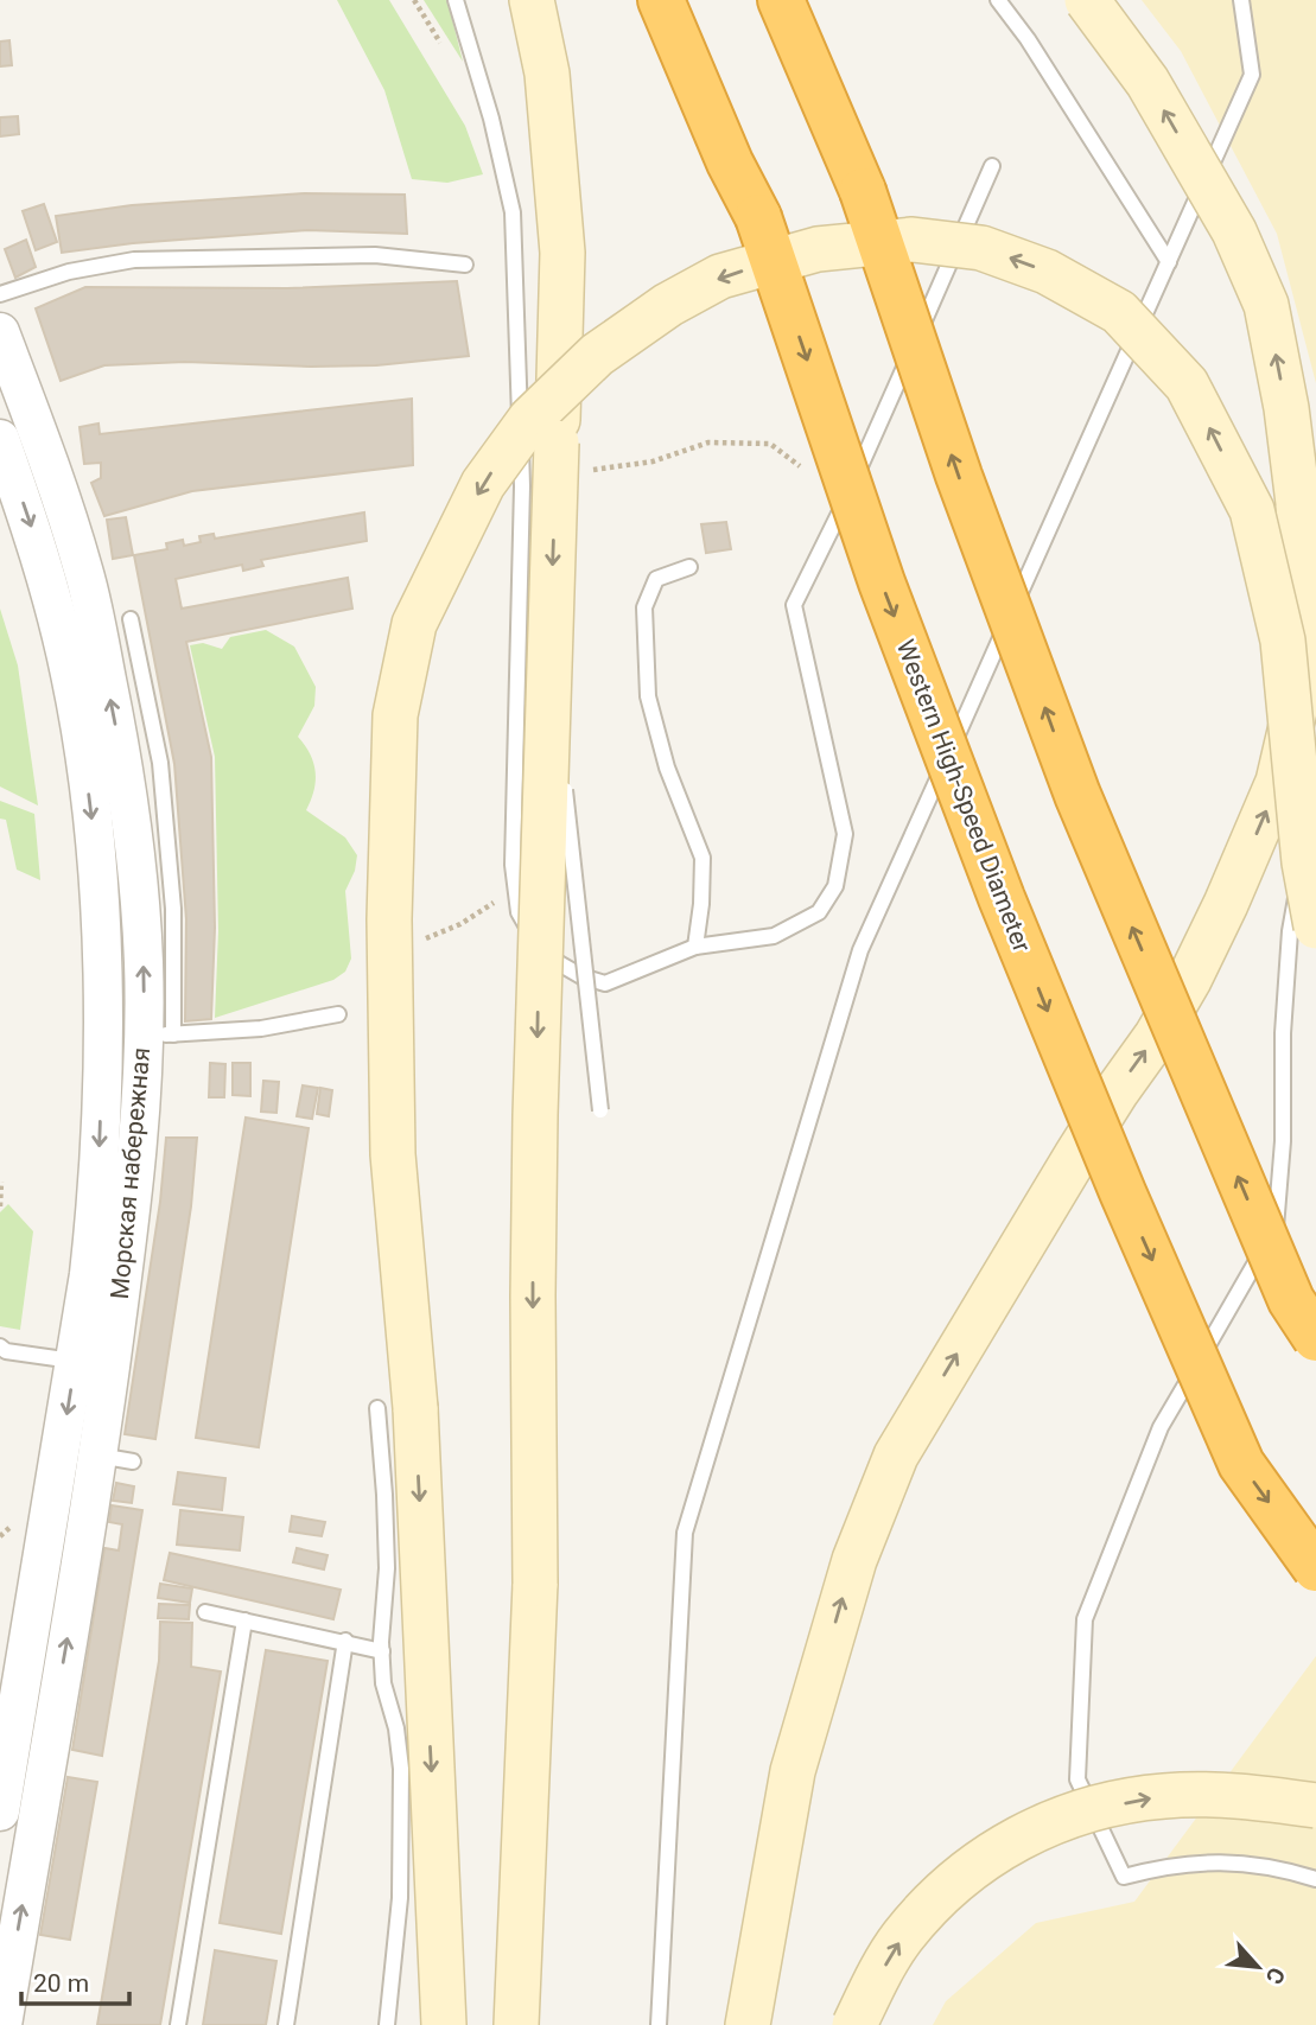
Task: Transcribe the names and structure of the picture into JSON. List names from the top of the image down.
{
  "streets": {
    "highway": ["Western High-Speed Diameter"],
    "street": ["Морская набережная"]
  },
  "scale_bar": "20 m",
  "north": "bottom right"
}
